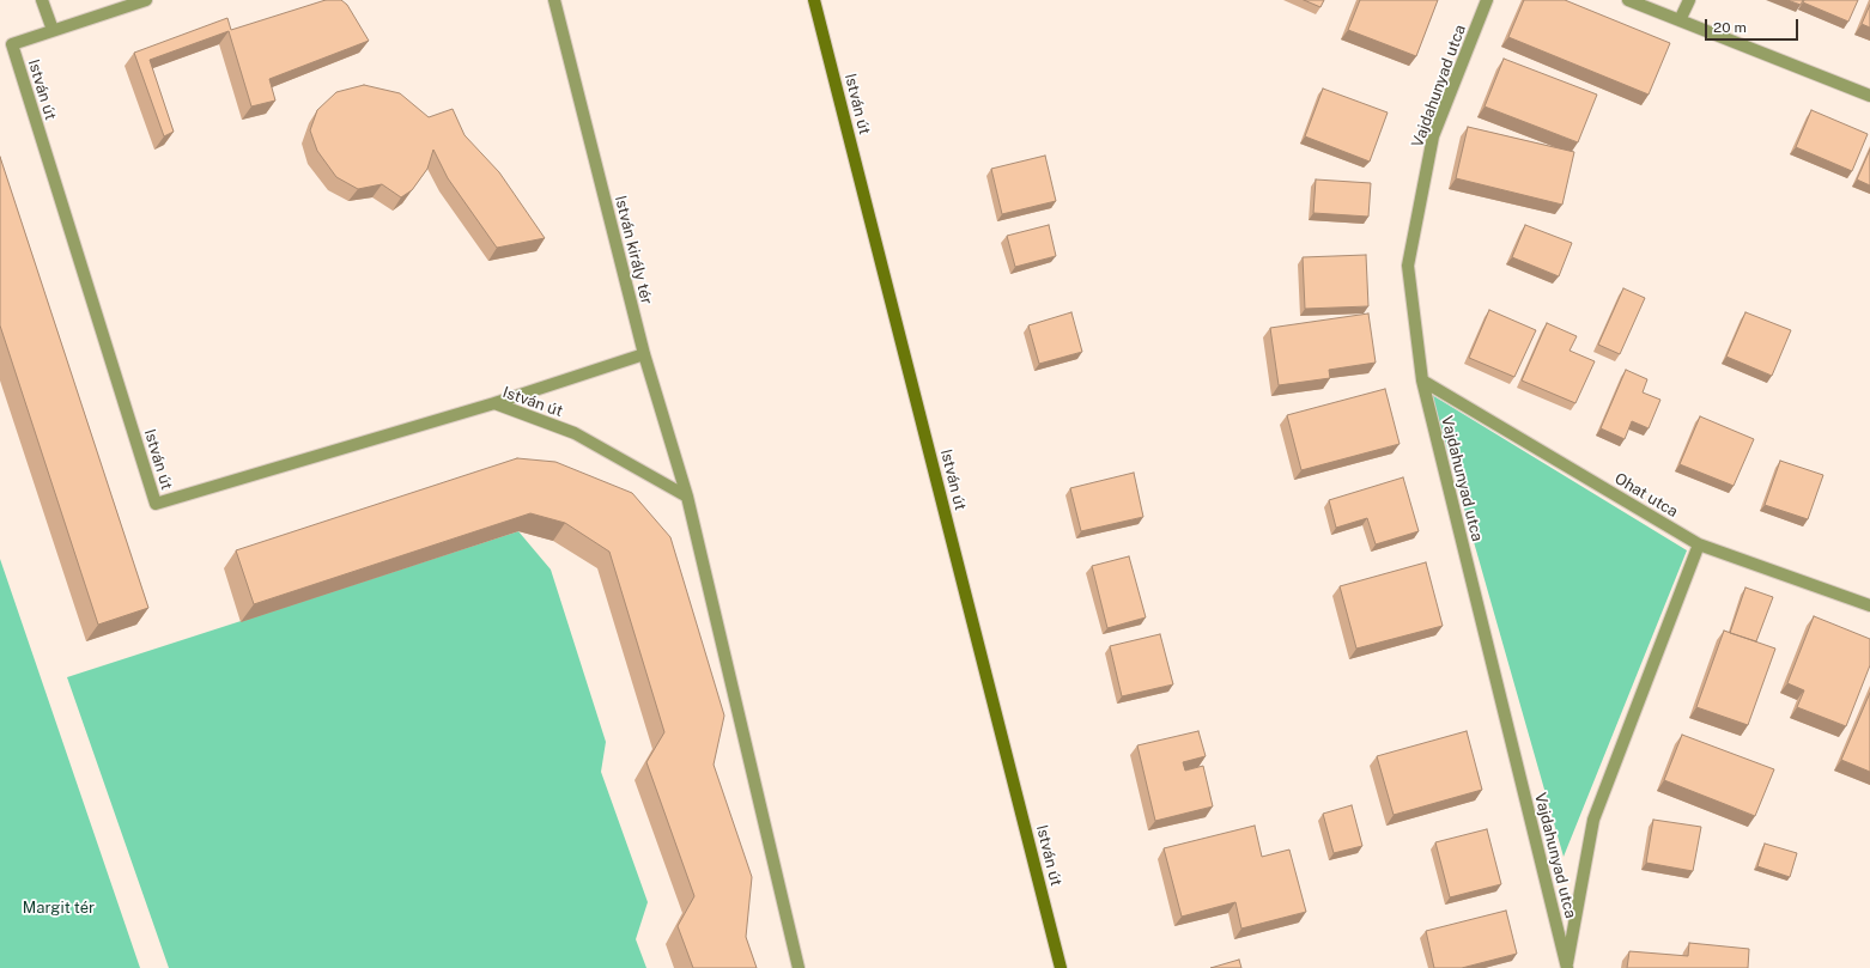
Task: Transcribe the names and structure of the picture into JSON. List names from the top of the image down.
{
  "streets": {
    "street": [
      "Vajdahunyad utca",
      "István út",
      "István király tér",
      "Ohat utca"
    ]
  },
  "crossings": [
    ["Vajdahunyad utca", "Ohat utca"]
  ],
  "parks": ["Margit tér"],
  "scale_bar": "20 m"
}
